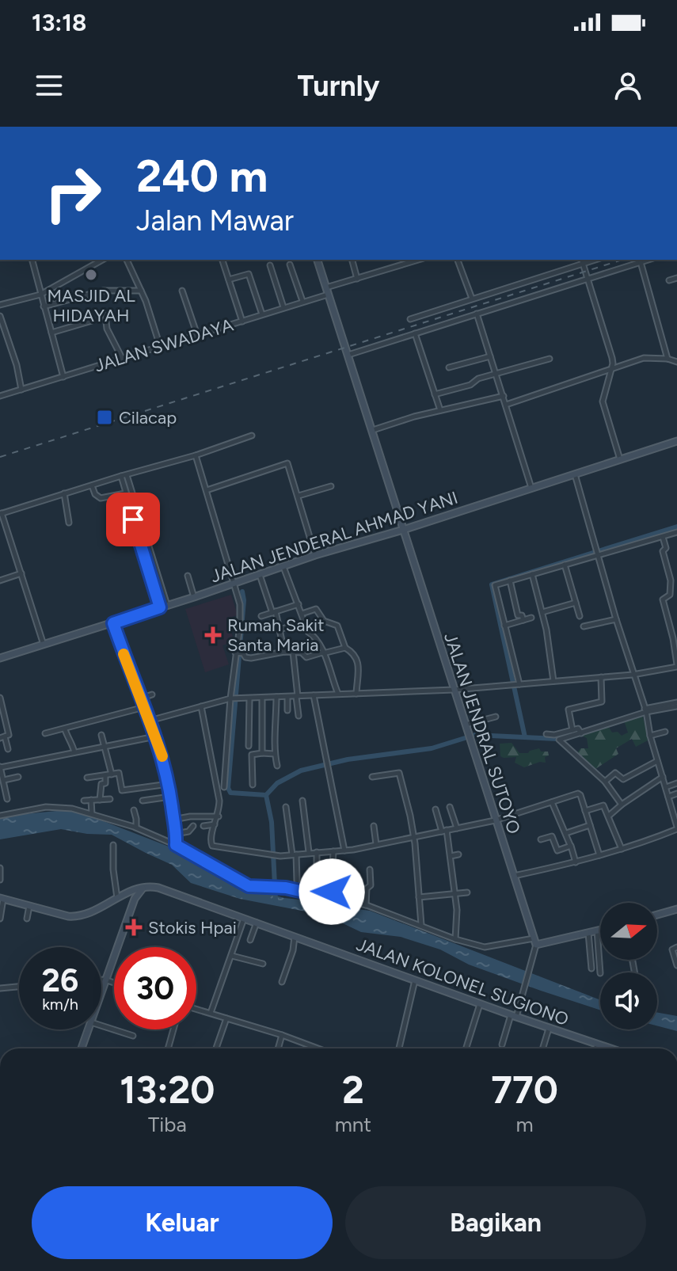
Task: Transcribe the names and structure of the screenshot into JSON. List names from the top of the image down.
{
  "streets": {
    "street": [
      "JALAN SWADAYA",
      "JALAN JENDERAL AHMAD YANI",
      "JALAN JENDRAL SUTOYO",
      "JALAN KOLONEL SUGIONO"
    ]
  },
  "crossings": [
    ["JALAN SWADAYA", "JALAN JENDRAL SUTOYO"],
    ["JALAN JENDERAL AHMAD YANI", "JALAN JENDRAL SUTOYO"]
  ],
  "places": {
    "other": ["MASJID AL HIDAYAH"],
    "transit": ["Cilacap"],
    "health": ["Rumah Sakit Santa Maria", "Stokis Hpai"]
  },
  "north": "right",
  "page": {
    "status": "13:18",
    "header": "Turnly",
    "turn": ["240 m", "Jalan Mawar"],
    "speed": "26 km/h",
    "limit": "30",
    "eta": [
      "13:20",
      "Tiba",
      "2",
      "mnt",
      "770",
      "m"
    ],
    "buttons": ["Keluar", "Bagikan"]
  }
}
